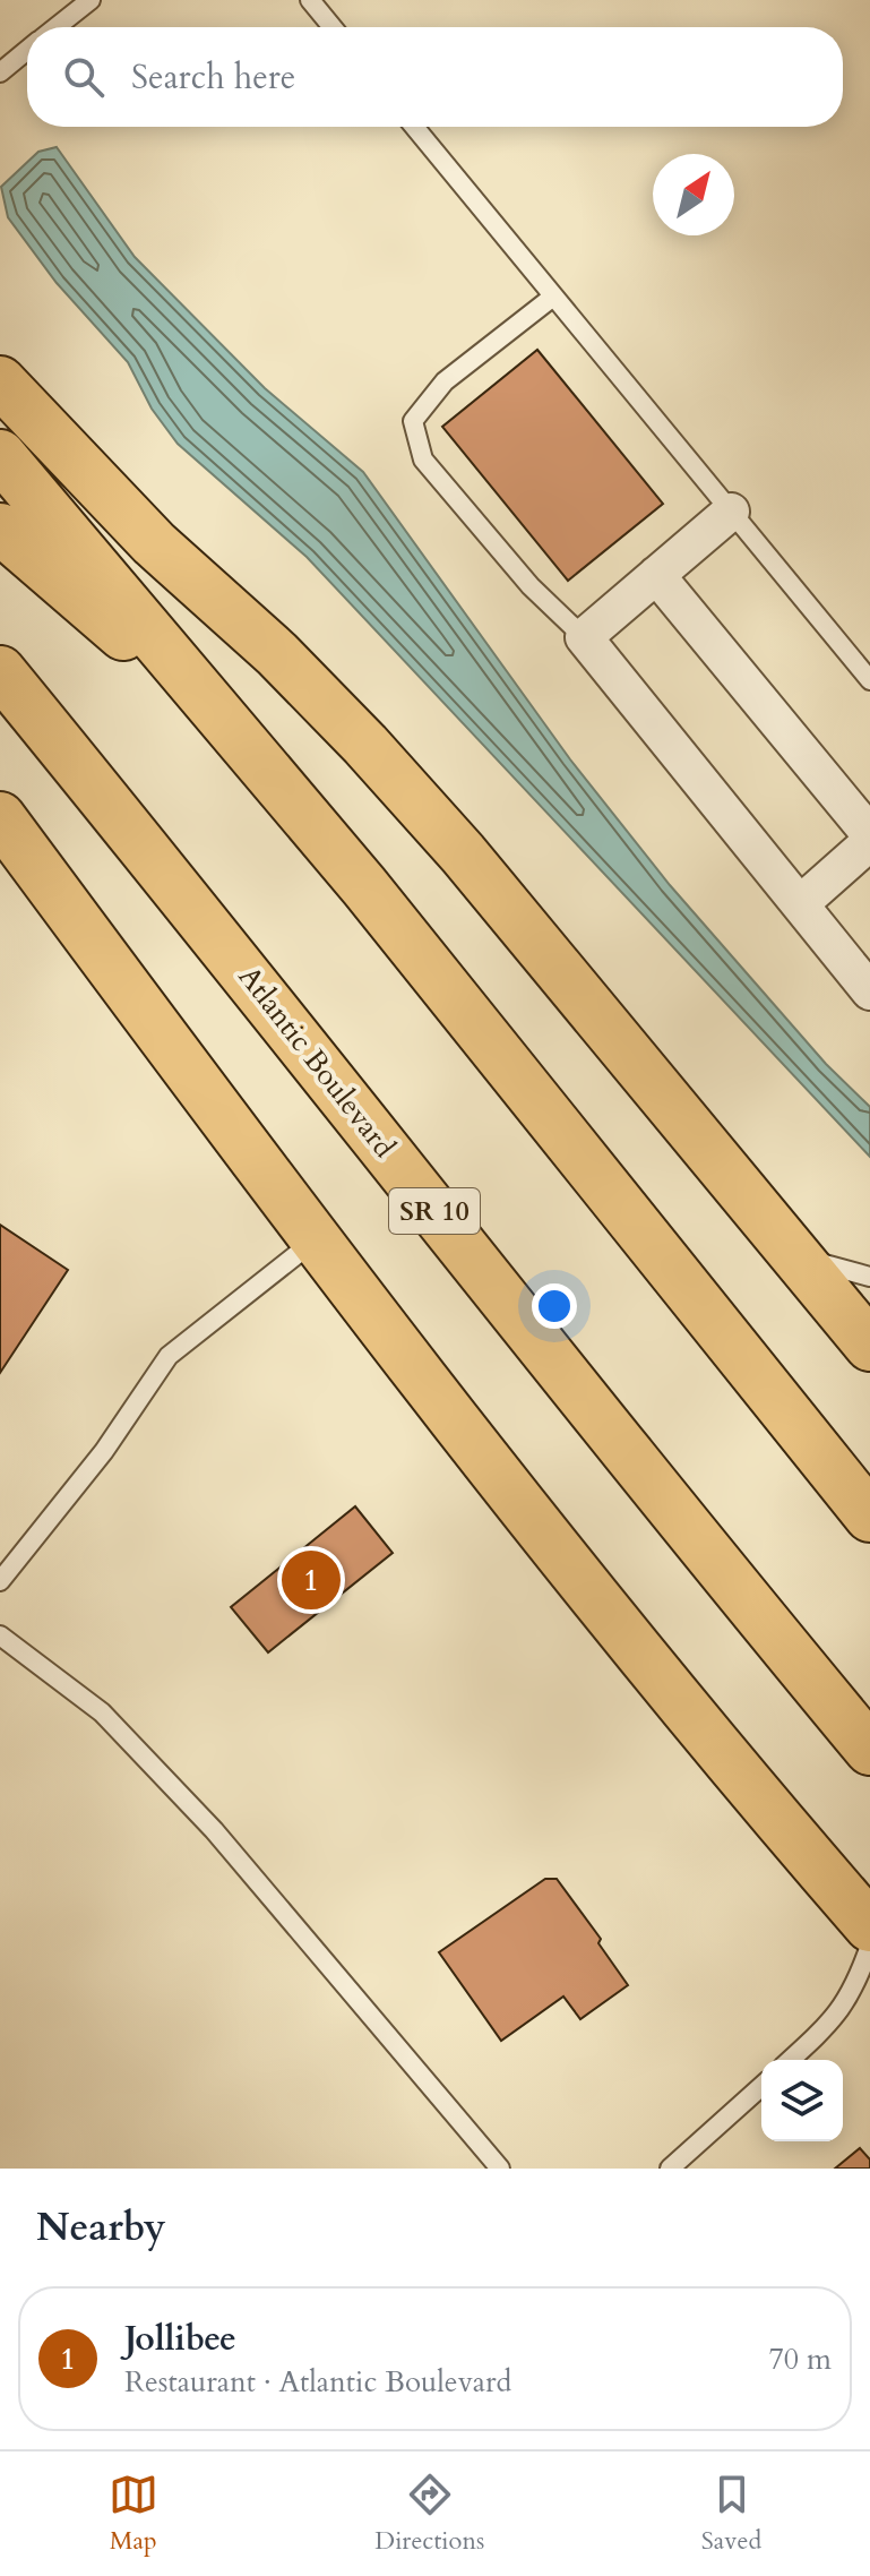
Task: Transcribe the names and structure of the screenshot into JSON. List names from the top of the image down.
{
  "streets": {
    "highway": ["Atlantic Boulevard", "SR 10"]
  },
  "north": "top right",
  "page": {
    "search": "Search here",
    "pins": "1",
    "heading": "Nearby",
    "list": [
      {
        "mark": "1",
        "name": "Jollibee",
        "note": "Restaurant · Atlantic Boulevard",
        "value": "70 m"
      }
    ],
    "nav": ["Map", "Directions", "Saved"]
  }
}
